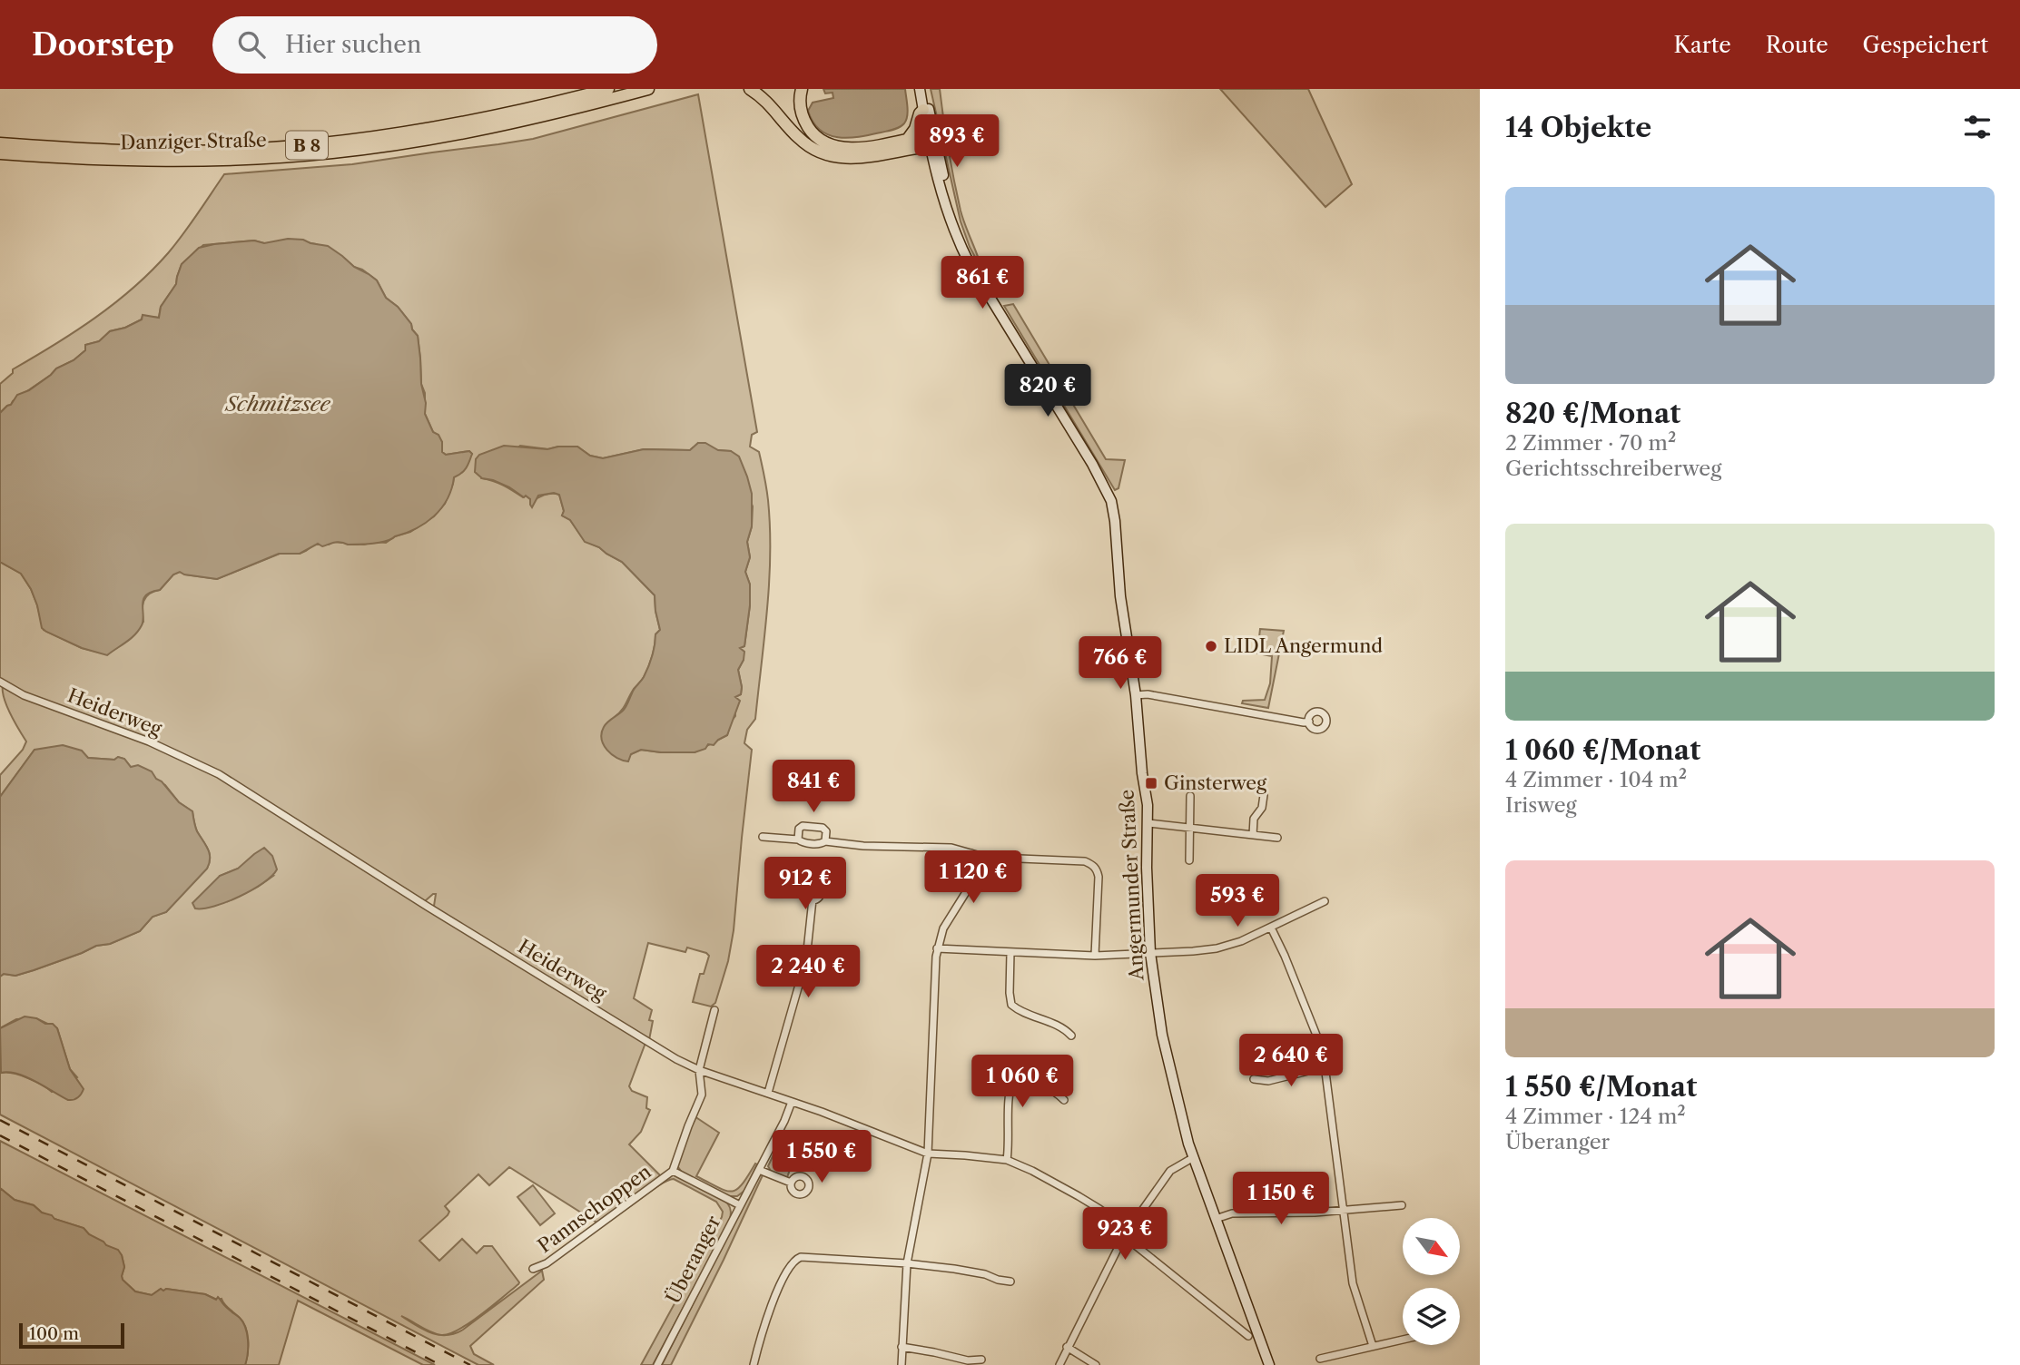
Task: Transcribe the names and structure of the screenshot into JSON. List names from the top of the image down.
{
  "streets": {
    "highway": ["Danziger Straße", "B 8"],
    "main road": ["Angermunder Straße"],
    "street": ["Heiderweg", "Pannschoppen", "Überanger"]
  },
  "crossings": [
    ["Heiderweg", "Pannschoppen"],
    ["Heiderweg", "Überanger"],
    ["Pannschoppen", "Überanger"]
  ],
  "water": ["Schmitzsee"],
  "places": {
    "other": ["LIDL Angermund"],
    "transit": ["Ginsterweg"]
  },
  "scale_bar": "100 m",
  "north": "bottom right",
  "page": {
    "header": "Doorstep",
    "search": "Hier suchen",
    "nav": ["Karte", "Route", "Gespeichert"],
    "heading": "14 Objekte",
    "price": [
      "893 €",
      "861 €",
      "820 €",
      "766 €",
      "841 €",
      "1 120 €",
      "912 €",
      "593 €",
      "2 240 €",
      "2 640 €",
      "1 060 €",
      "1 550 €",
      "1 150 €",
      "923 €"
    ],
    "list": [
      {
        "name": "820 €/Monat",
        "note": "2 Zimmer · 70 m² · Gerichtsschreiberweg"
      },
      {
        "name": "1 060 €/Monat",
        "note": "4 Zimmer · 104 m² · Irisweg"
      },
      {
        "name": "1 550 €/Monat",
        "note": "4 Zimmer · 124 m² · Überanger"
      }
    ],
    "scale": "100 m"
  }
}
